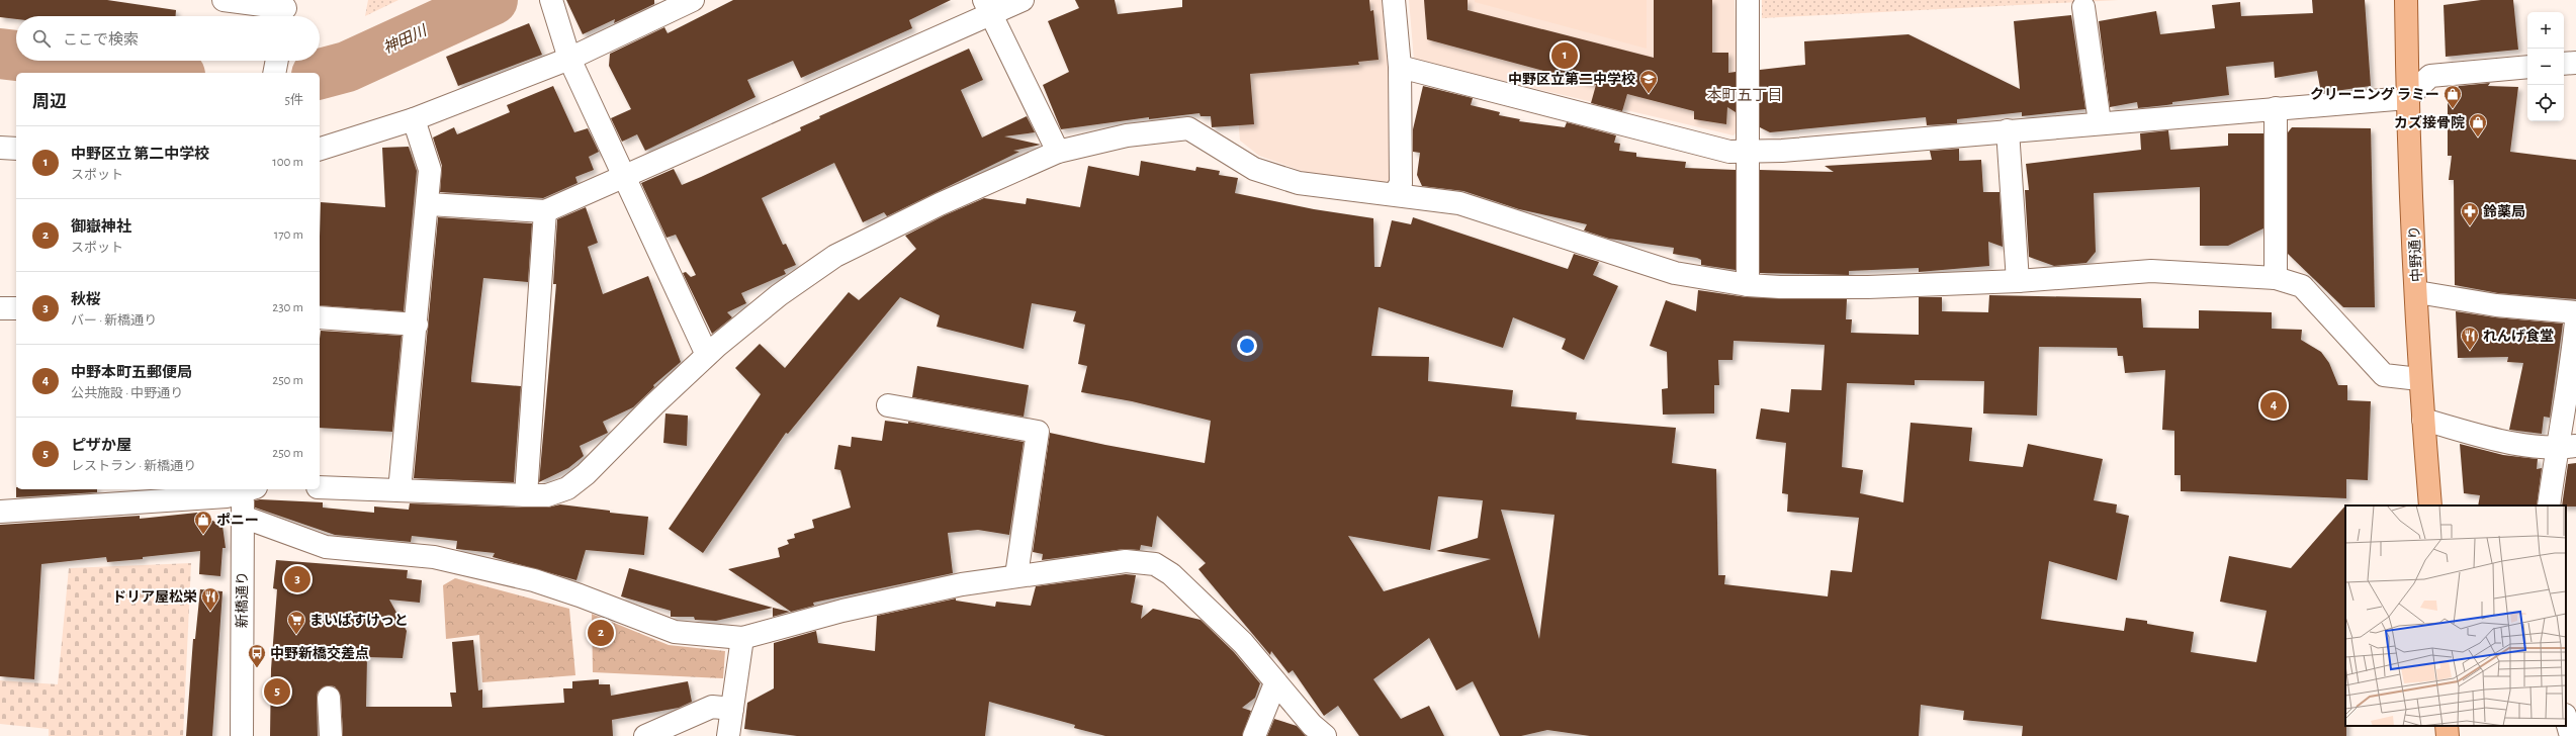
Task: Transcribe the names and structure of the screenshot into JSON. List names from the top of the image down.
{
  "streets": {
    "main road": ["中野通り"],
    "street": ["新橋通り"]
  },
  "districts": ["本町五丁目"],
  "water": ["神田川"],
  "places": {
    "school or university": ["中野区立第二中学校"],
    "shop": ["クリーニング ラミー", "カズ接骨院", "ポニー"],
    "pharmacy": ["鈴薬局"],
    "restaurant": ["れんげ食堂", "ドリア屋松栄"],
    "supermarket": ["まいばすけっと"],
    "bus stop": ["中野新橋交差点"]
  },
  "page": {
    "map_buttons": ["+", "−"],
    "search": "ここで検索",
    "pins": [
      "1",
      "4",
      "3",
      "2",
      "5"
    ],
    "heading": ["周辺", "5件"],
    "list": [
      {
        "mark": "1",
        "name": "中野区立 第二中学校",
        "note": "スポット",
        "value": "100 m"
      },
      {
        "mark": "2",
        "name": "御嶽神社",
        "note": "スポット",
        "value": "170 m"
      },
      {
        "mark": "3",
        "name": "秋桜",
        "note": "バー · 新橋通り",
        "value": "230 m"
      },
      {
        "mark": "4",
        "name": "中野本町五郵便局",
        "note": "公共施設 · 中野通り",
        "value": "250 m"
      },
      {
        "mark": "5",
        "name": "ピザか屋",
        "note": "レストラン · 新橋通り",
        "value": "250 m"
      }
    ]
  }
}
